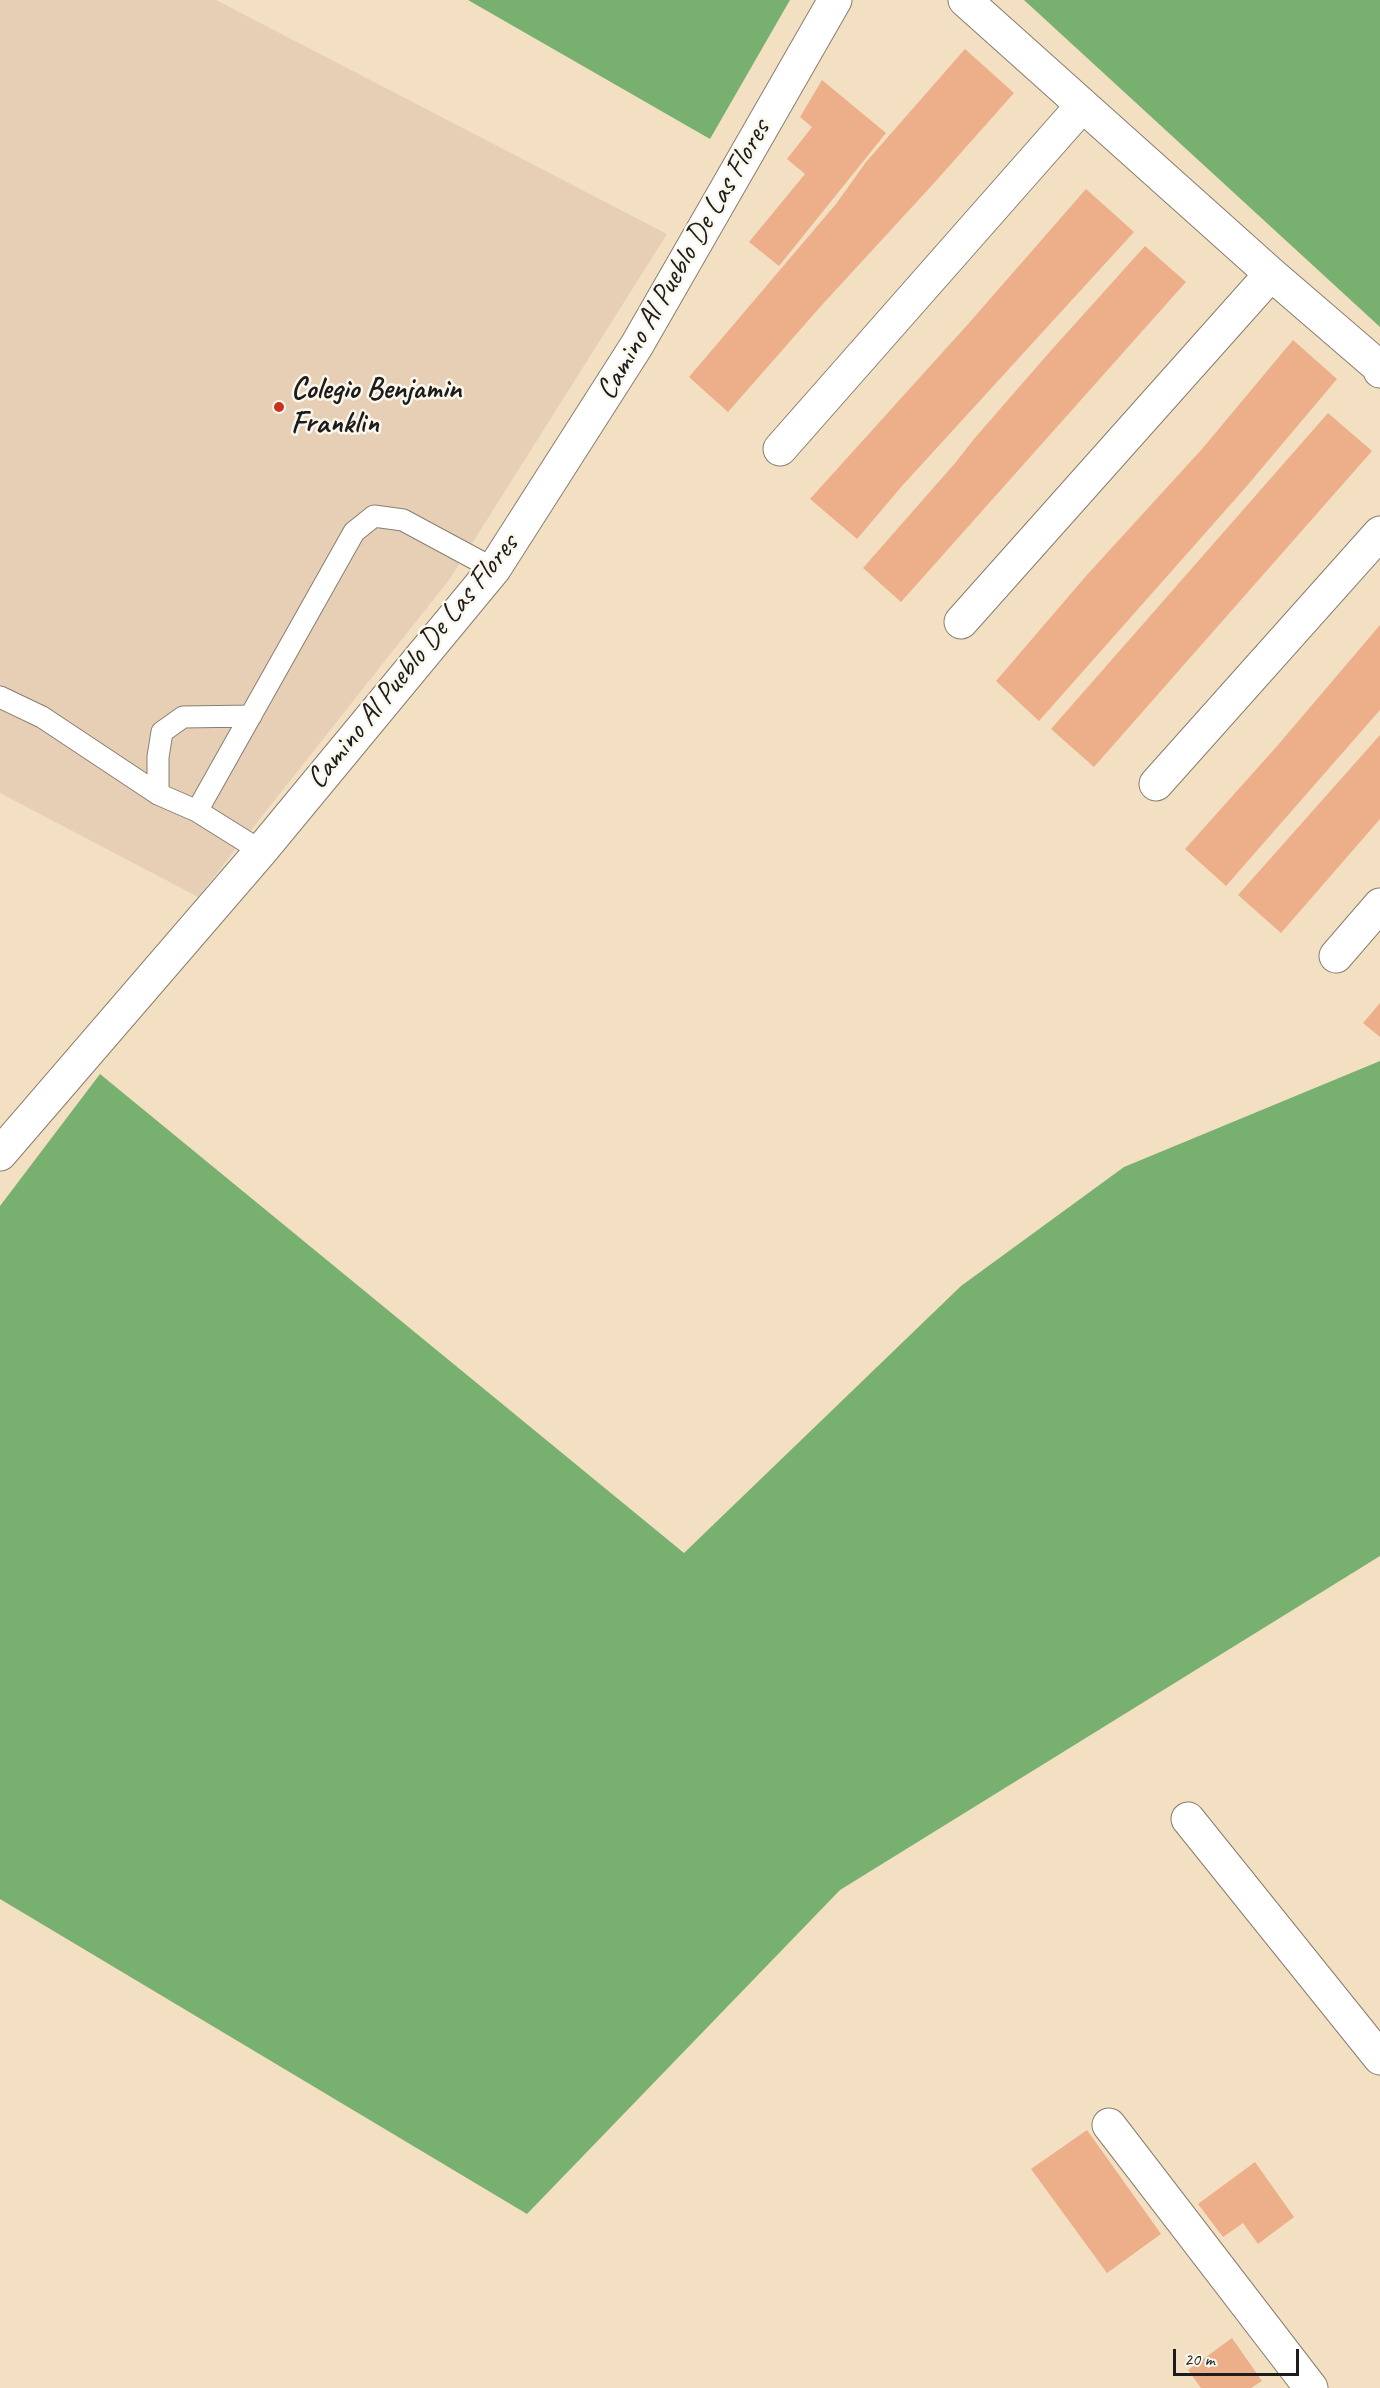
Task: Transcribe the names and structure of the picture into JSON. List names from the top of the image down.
{
  "streets": {
    "street": ["Camino Al Pueblo De Las Flores"]
  },
  "places": ["Colegio Benjamin Franklin"],
  "scale_bar": "20 m"
}
